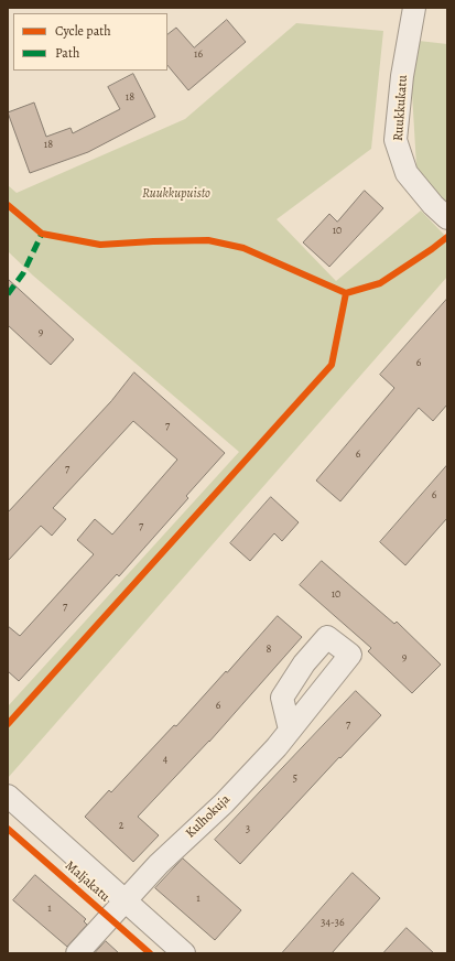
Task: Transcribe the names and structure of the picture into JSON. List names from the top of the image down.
{
  "streets": {
    "street": ["Ruukkukatu", "Kulhokuja", "Maljakatu"]
  },
  "crossings": [
    ["Kulhokuja", "Maljakatu"]
  ],
  "parks": ["Ruukkupuisto"],
  "house_numbers": [
    "16",
    "18",
    "18",
    "10",
    "9",
    "6",
    "7",
    "6",
    "7",
    "6",
    "7",
    "10",
    "7",
    "8",
    "9",
    "6",
    "7",
    "4",
    "5",
    "2",
    "3",
    "1",
    "1",
    "34-36"
  ],
  "legend": ["Cycle path", "Path"]
}
